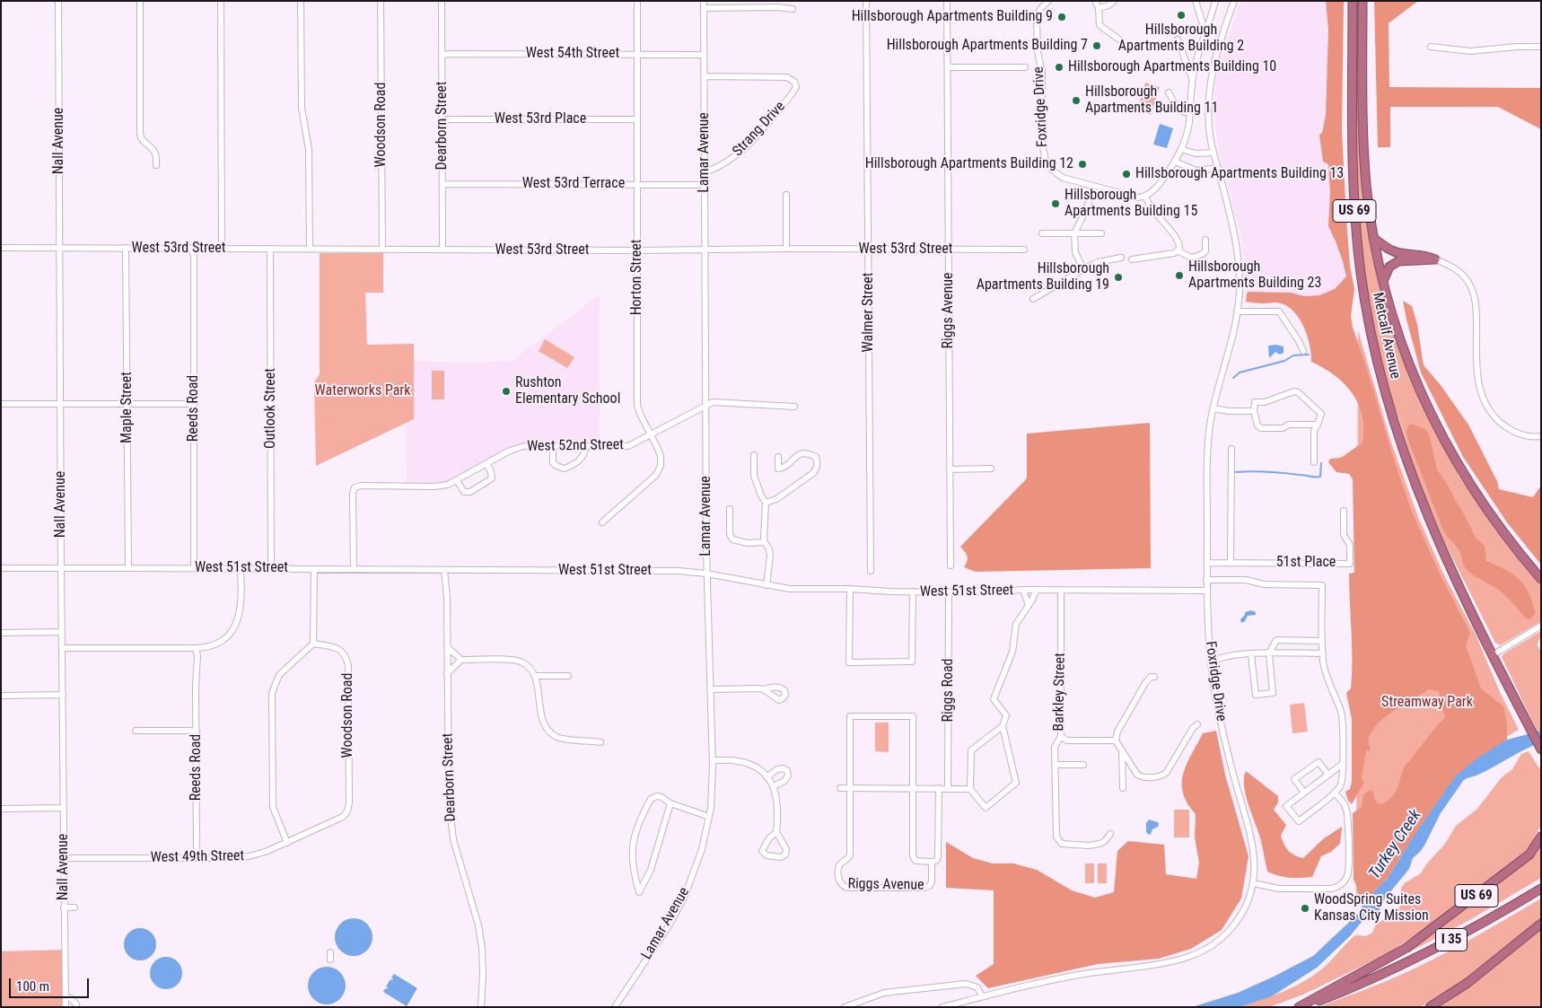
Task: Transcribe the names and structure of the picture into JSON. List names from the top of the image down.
{
  "streets": {
    "highway": ["US 69", "Metcalf Avenue", "I 35"],
    "street": [
      "West 54th Street",
      "Foxridge Drive",
      "West 53rd Place",
      "Woodson Road",
      "Dearborn Street",
      "Strang Drive",
      "Nall Avenue",
      "Lamar Avenue",
      "West 53rd Terrace",
      "West 53rd Street",
      "Horton Street",
      "Riggs Avenue",
      "Walmer Street",
      "Maple Street",
      "Reeds Road",
      "Outlook Street",
      "West 52nd Street",
      "51st Place",
      "West 51st Street",
      "Riggs Road",
      "Barkley Street",
      "West 49th Street"
    ]
  },
  "crossings": [
    ["West 54th Street", "Dearborn Street"],
    ["West 54th Street", "Lamar Avenue"],
    ["West 54th Street", "Horton Street"],
    ["Foxridge Drive", "51st Place"],
    ["Foxridge Drive", "West 51st Street"],
    ["West 53rd Place", "Dearborn Street"],
    ["West 53rd Place", "Horton Street"],
    ["Woodson Road", "West 53rd Street"],
    ["Woodson Road", "West 49th Street"],
    ["Dearborn Street", "West 53rd Terrace"],
    ["Dearborn Street", "West 53rd Street"],
    ["Dearborn Street", "West 51st Street"],
    ["Strang Drive", "Lamar Avenue"],
    ["Nall Avenue", "West 53rd Street"],
    ["Nall Avenue", "West 51st Street"],
    ["Nall Avenue", "West 49th Street"],
    ["Lamar Avenue", "West 53rd Terrace"],
    ["Lamar Avenue", "West 53rd Street"],
    ["Lamar Avenue", "West 52nd Street"],
    ["Lamar Avenue", "West 51st Street"],
    ["West 53rd Terrace", "Horton Street"],
    ["US 69", "Metcalf Avenue"],
    ["West 53rd Street", "Horton Street"],
    ["West 53rd Street", "Riggs Avenue"],
    ["West 53rd Street", "Walmer Street"],
    ["West 53rd Street", "Maple Street"],
    ["West 53rd Street", "Reeds Road"],
    ["West 53rd Street", "Outlook Street"],
    ["Horton Street", "West 52nd Street"],
    ["Maple Street", "West 51st Street"],
    ["Reeds Road", "West 51st Street"],
    ["Reeds Road", "West 49th Street"],
    ["Outlook Street", "West 51st Street"],
    ["West 52nd Street", "West 51st Street"],
    ["West 51st Street", "Riggs Road"],
    ["West 51st Street", "Barkley Street"]
  ],
  "water": ["Turkey Creek"],
  "parks": ["Waterworks Park", "Streamway Park"],
  "places": [
    "Hillsborough Apartments Building 2",
    "Hillsborough Apartments Building 9",
    "Hillsborough Apartments Building 7",
    "Hillsborough Apartments Building 10",
    "Hillsborough Apartments Building 11",
    "Hillsborough Apartments Building 12",
    "Hillsborough Apartments Building 13",
    "Hillsborough Apartments Building 15",
    "Hillsborough Apartments Building 23",
    "Hillsborough Apartments Building 19",
    "Rushton Elementary School",
    "WoodSpring Suites Kansas City Mission"
  ],
  "scale_bar": "100 m"
}
